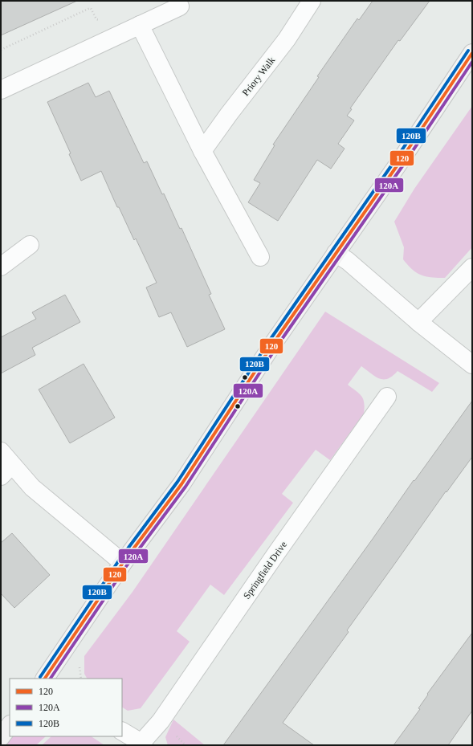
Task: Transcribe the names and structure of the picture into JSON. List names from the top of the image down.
{
  "streets": {
    "street": ["Priory Walk", "Springfield Drive"]
  },
  "lines": ["transit line 120B", "transit line 120", "transit line 120A"],
  "legend": ["120", "120A", "120B"]
}
